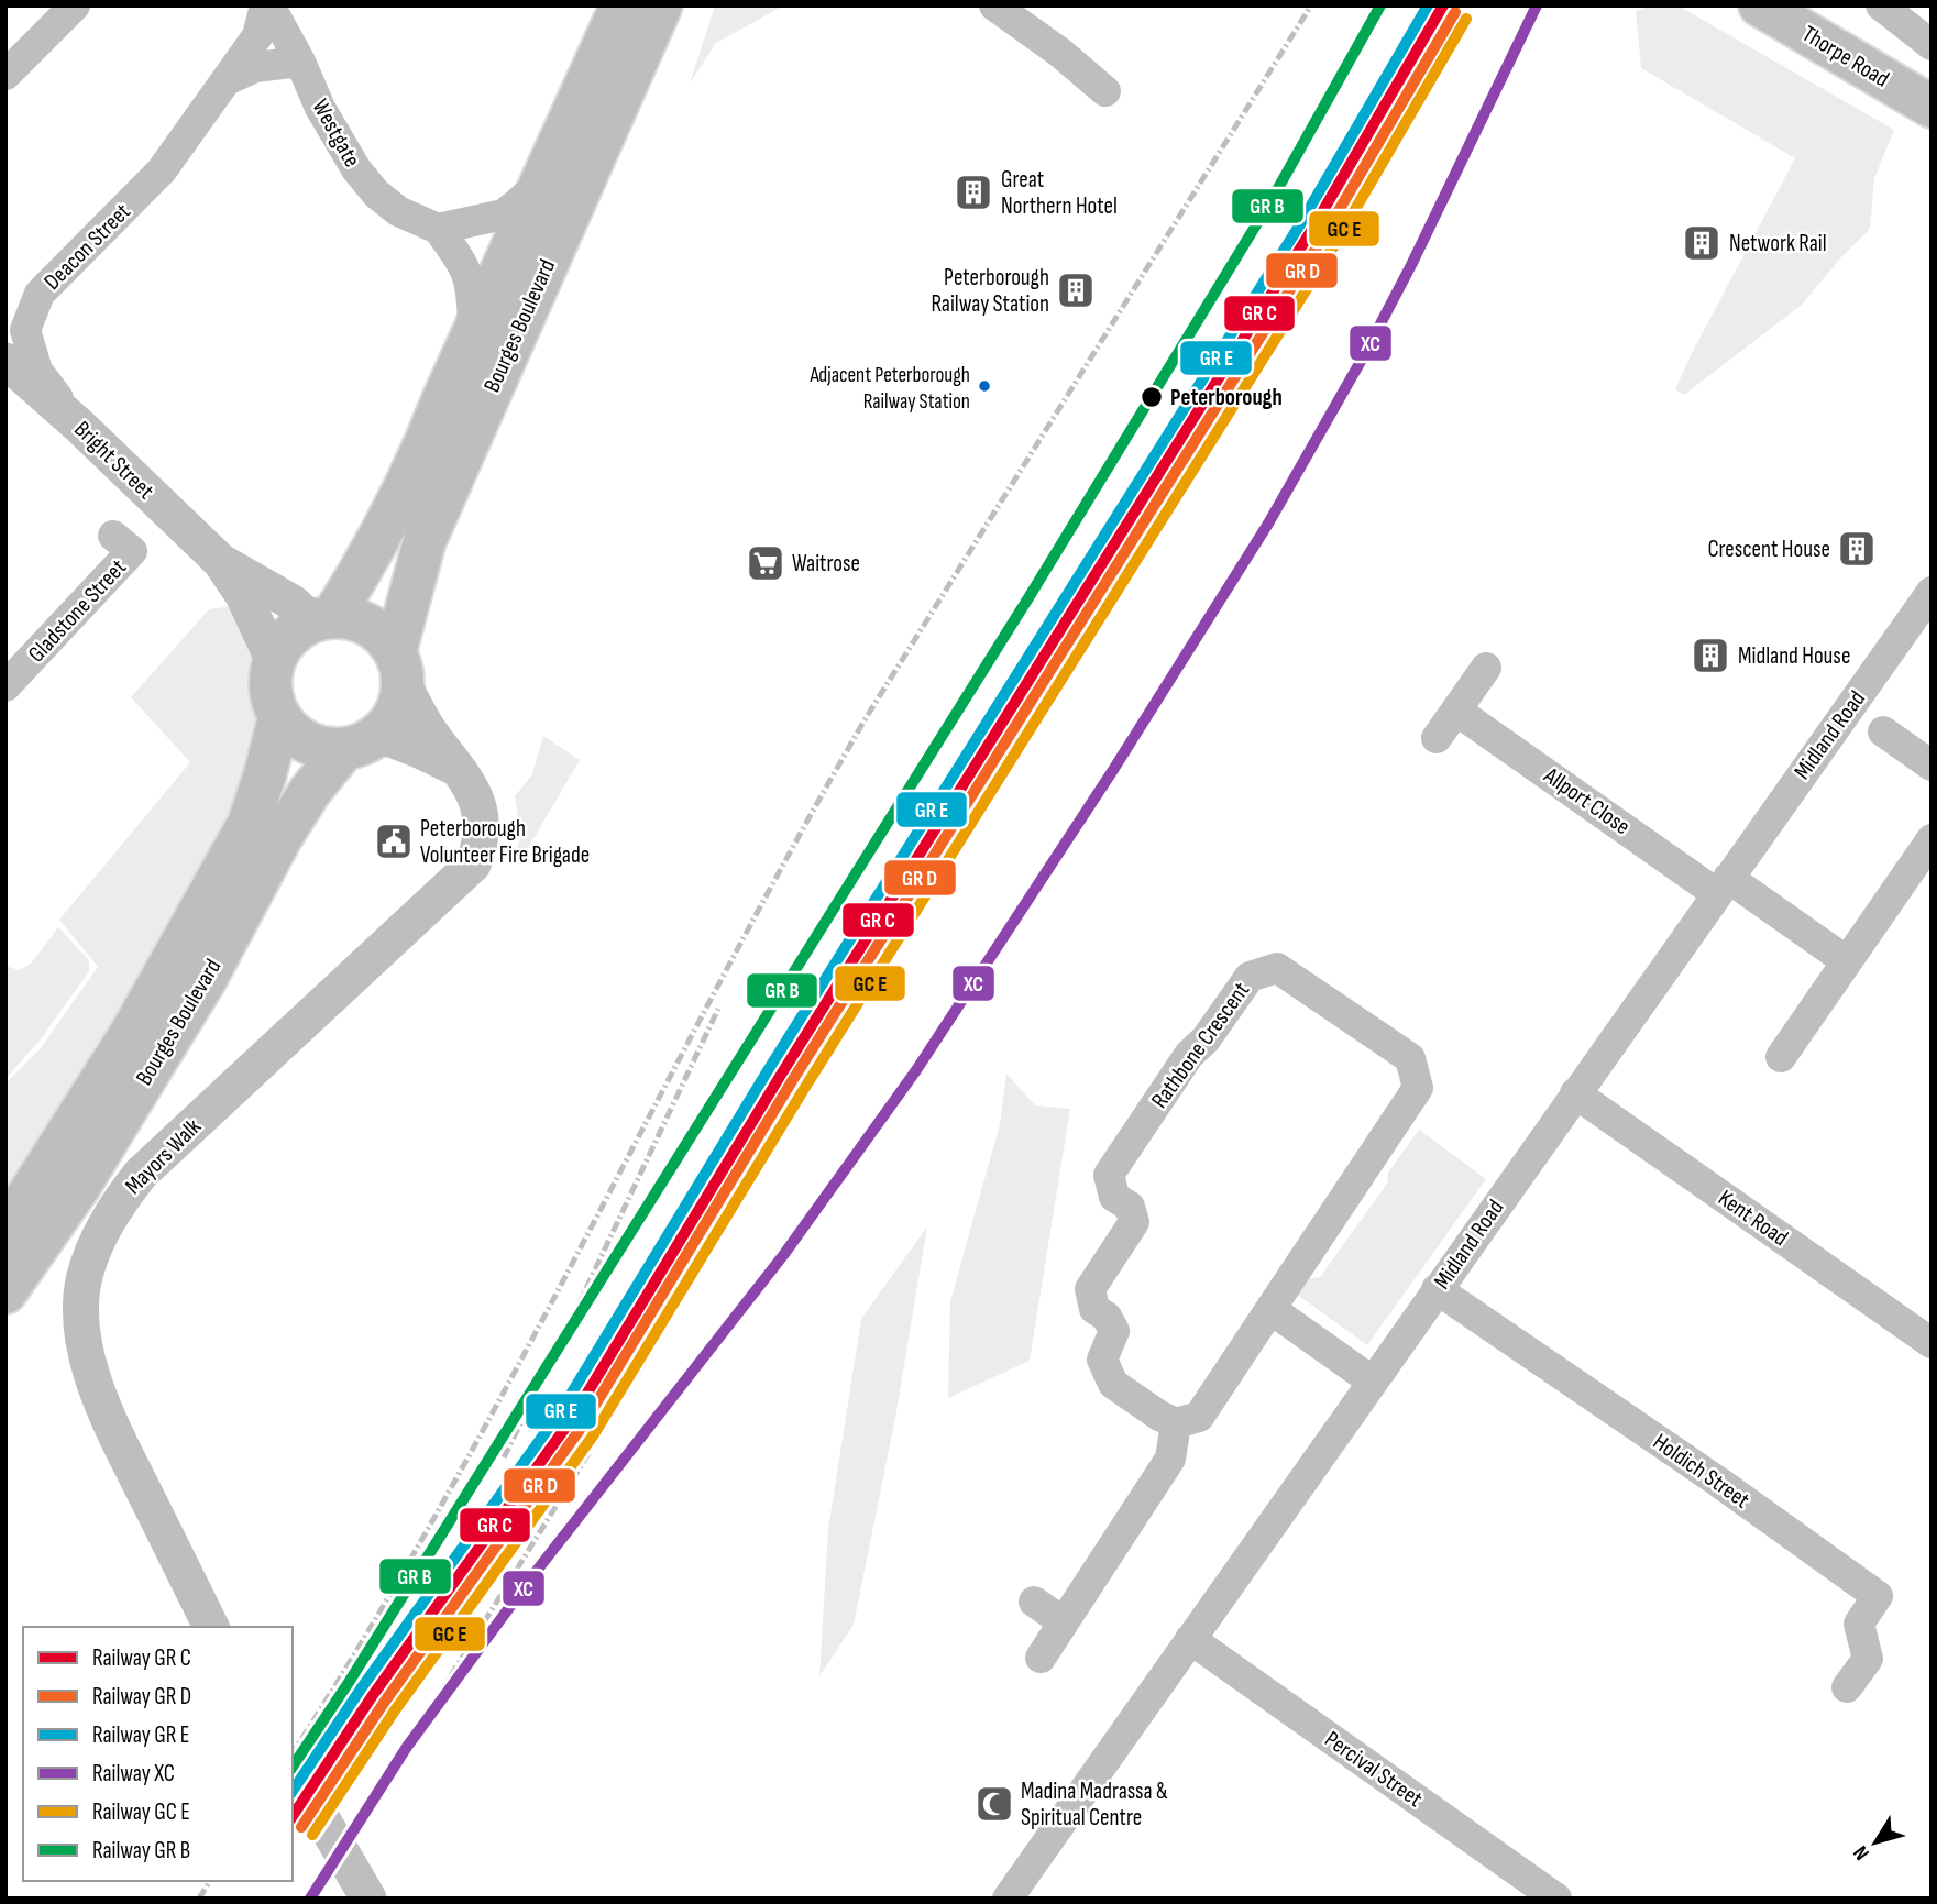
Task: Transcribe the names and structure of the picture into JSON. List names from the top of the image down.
{
  "streets": {
    "main road": ["Thorpe Road", "Bourges Boulevard"],
    "street": [
      "Westgate",
      "Deacon Street",
      "Bright Street",
      "Gladstone Street",
      "Midland Road",
      "Allport Close",
      "Rathbone Crescent",
      "Mayors Walk",
      "Kent Road",
      "Holdich Street",
      "Percival Street"
    ]
  },
  "crossings": [
    ["Westgate", "Deacon Street"],
    ["Westgate", "Bourges Boulevard"],
    ["Deacon Street", "Bright Street"],
    ["Bourges Boulevard", "Bright Street"],
    ["Bourges Boulevard", "Mayors Walk"],
    ["Bright Street", "Mayors Walk"],
    ["Midland Road", "Allport Close"],
    ["Midland Road", "Kent Road"],
    ["Midland Road", "Holdich Street"],
    ["Midland Road", "Percival Street"]
  ],
  "places": {
    "building": [
      "Great Northern Hotel",
      "Network Rail",
      "Peterborough Railway Station",
      "Crescent House",
      "Midland House"
    ],
    "other": ["Adjacent Peterborough Railway Station", "Peterborough"],
    "supermarket": ["Waitrose"],
    "public building": ["Peterborough Volunteer Fire Brigade"],
    "mosque": ["Madina Madrassa & Spiritual Centre"]
  },
  "lines": ["rail line XC"],
  "legend": [
    "Railway GR C",
    "Railway GR D",
    "Railway GR E",
    "Railway XC",
    "Railway GC E",
    "Railway GR B"
  ],
  "north": "bottom left"
}
